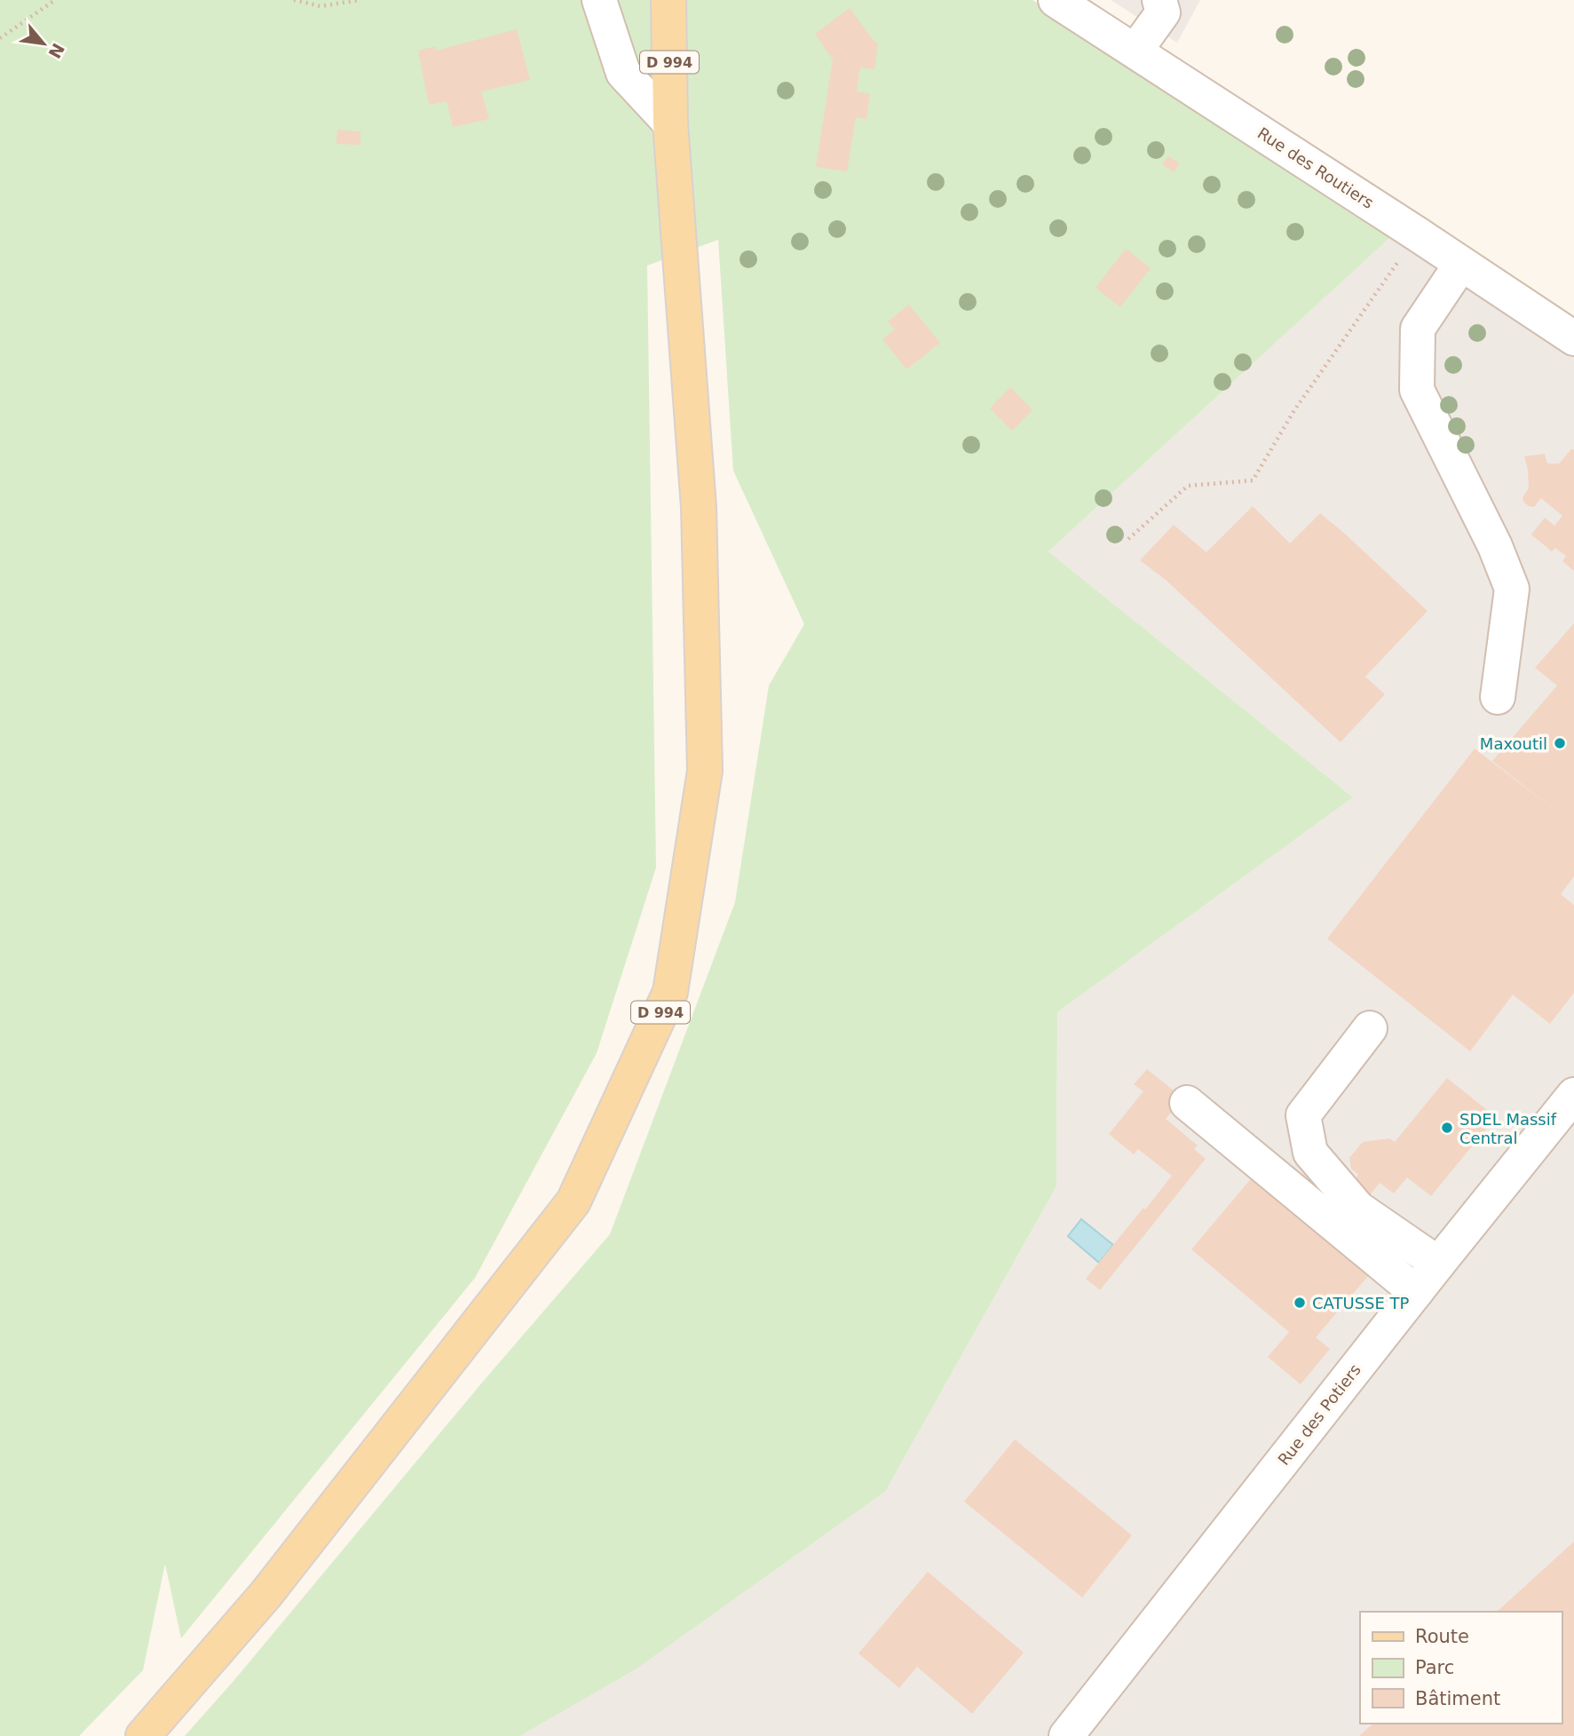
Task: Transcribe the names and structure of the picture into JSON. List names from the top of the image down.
{
  "streets": {
    "main road": ["D 994"],
    "street": ["Rue des Routiers", "Rue des Potiers"]
  },
  "places": ["Maxoutil", "SDEL Massif Central", "CATUSSE TP"],
  "legend": ["Route", "Parc", "Bâtiment"],
  "north": "bottom right"
}
